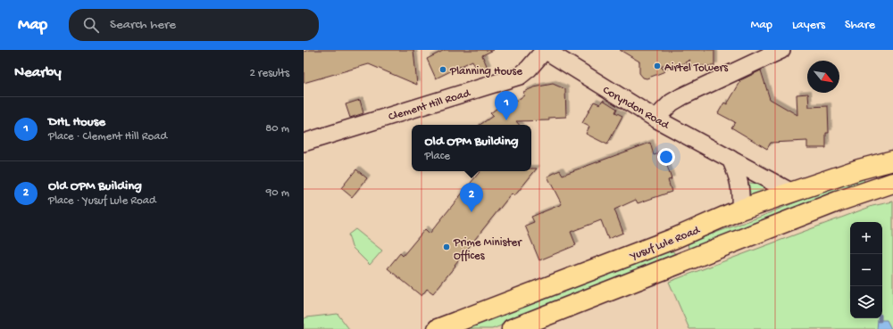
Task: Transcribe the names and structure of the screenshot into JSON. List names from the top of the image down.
{
  "streets": {
    "main road": ["Yusuf Lule Road"],
    "street": ["Clement Hill Road", "Coryndon Road"]
  },
  "crossings": [
    ["Clement Hill Road", "Coryndon Road"],
    ["Coryndon Road", "Yusuf Lule Road"]
  ],
  "places": ["Airtel Towers", "Planning House", "Prime Minister Offices"],
  "north": "bottom right",
  "page": {
    "header": "Map",
    "search": "Search here",
    "nav": ["Map", "Layers", "Share"],
    "heading": ["Nearby", "2 results"],
    "pins": ["1", "2"],
    "list": [
      {
        "mark": "1",
        "name": "DHL House",
        "note": "Place · Clement Hill Road",
        "value": "80 m"
      },
      {
        "mark": "2",
        "name": "Old OPM Building",
        "note": "Place · Yusuf Lule Road",
        "value": "90 m"
      }
    ],
    "popup": ["Old OPM Building", "Place"],
    "map_buttons": ["+", "−"]
  }
}
